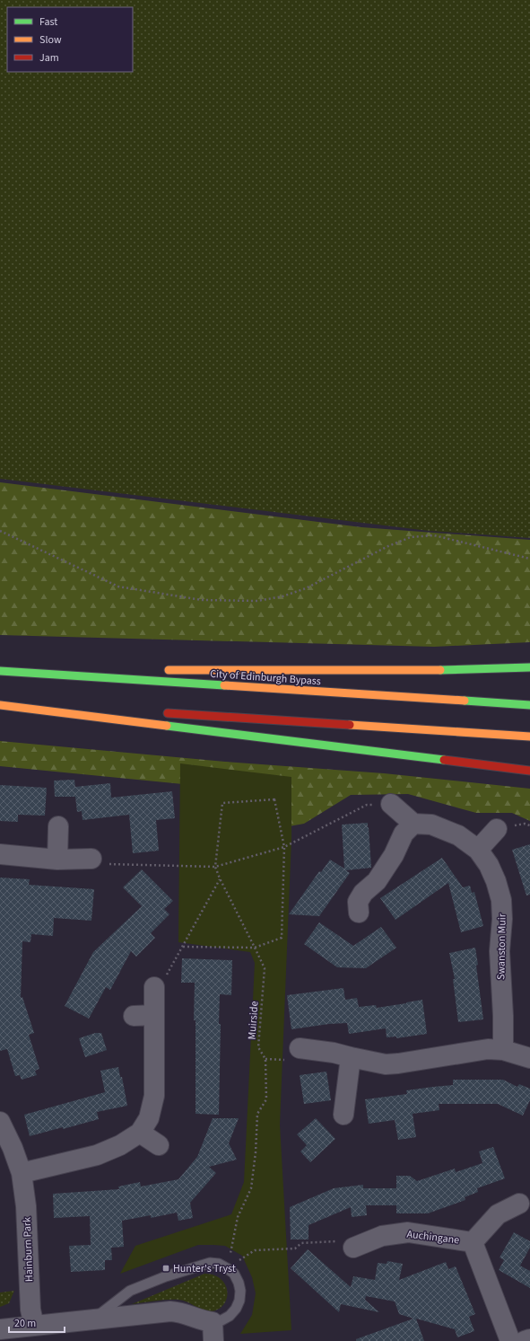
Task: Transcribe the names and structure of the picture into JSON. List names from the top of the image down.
{
  "streets": {
    "highway": ["City of Edinburgh Bypass"],
    "street": ["Swanston Muir", "Auchingane", "Hainburn Park"],
    "path": ["Muirside"]
  },
  "places": {
    "transit": ["Hunter's Tryst"]
  },
  "legend": ["Fast", "Slow", "Jam"],
  "scale_bar": "20 m"
}
